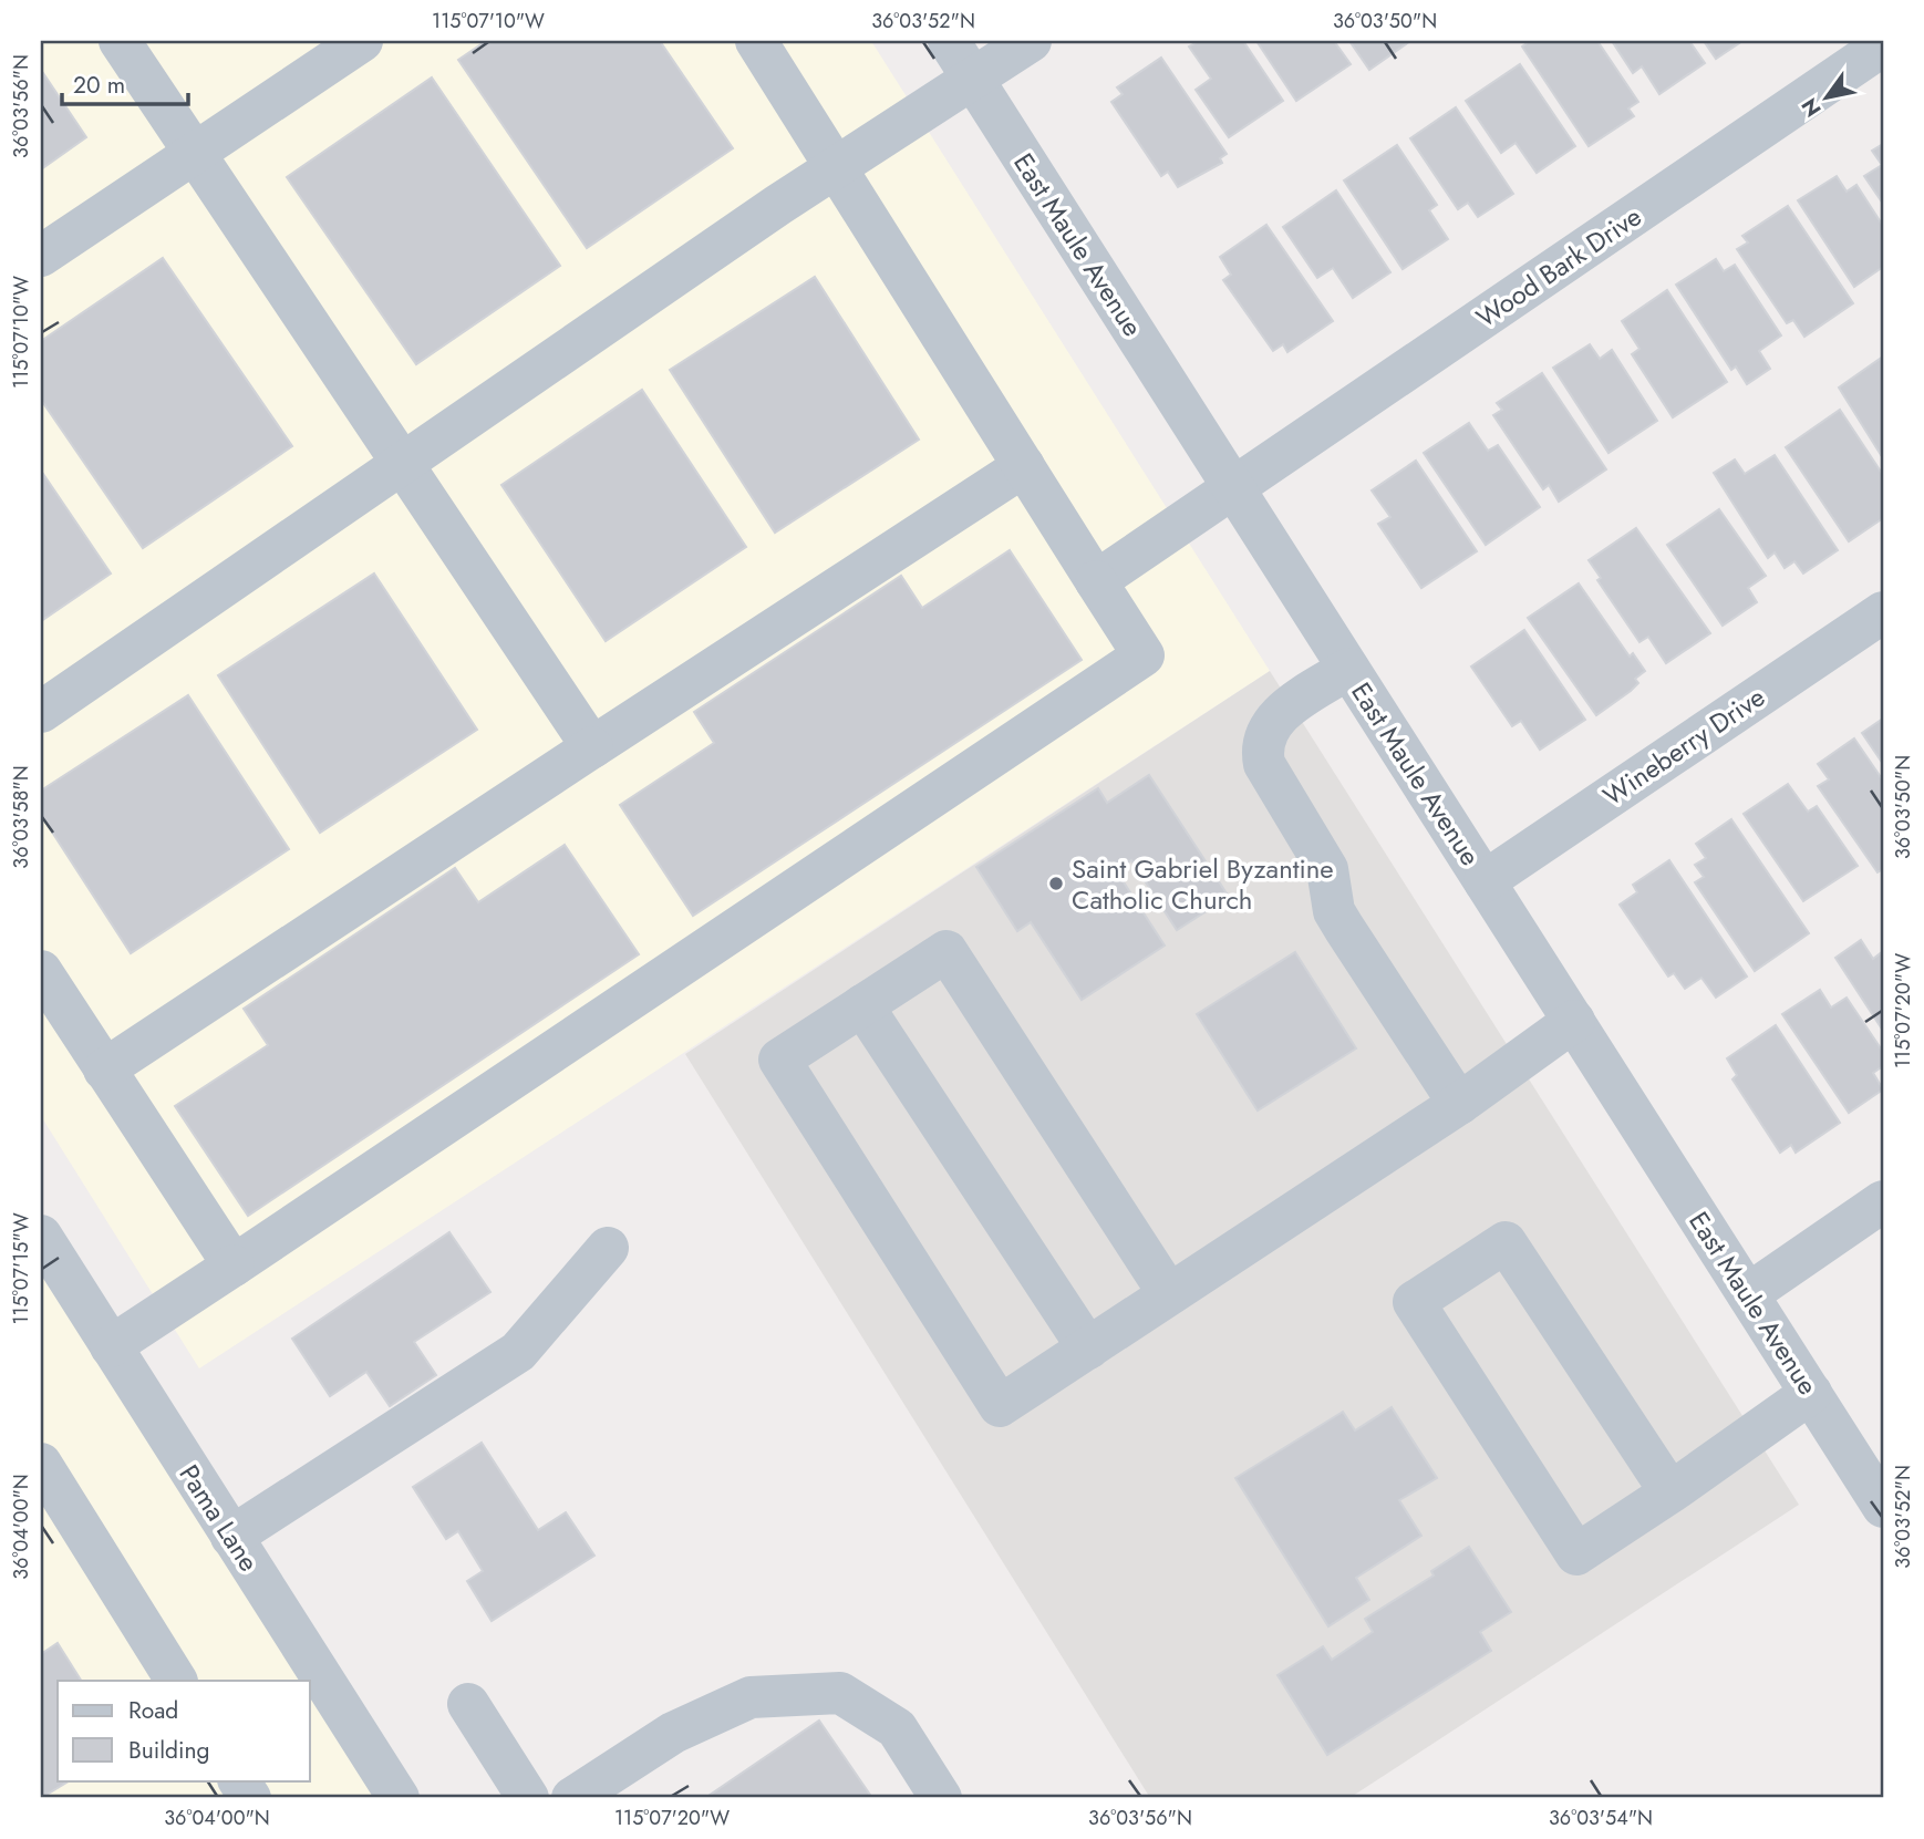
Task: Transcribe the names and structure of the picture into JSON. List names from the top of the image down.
{
  "streets": {
    "street": [
      "East Maule Avenue",
      "Wood Bark Drive",
      "Wineberry Drive",
      "Pama Lane"
    ]
  },
  "crossings": [
    ["East Maule Avenue", "Wood Bark Drive"],
    ["East Maule Avenue", "Wineberry Drive"]
  ],
  "places": ["Saint Gabriel Byzantine Catholic Church"],
  "legend": ["Road", "Building"],
  "scale_bar": "20 m",
  "north": "bottom left",
  "coordinates": [
    "115°07'10\"W",
    "36°03'52\"N",
    "36°03'50\"N",
    "36°03'56\"N",
    "36°03'58\"N",
    "115°07'20\"W",
    "115°07'15\"W",
    "36°04'00\"N",
    "36°03'54\"N"
  ]
}
